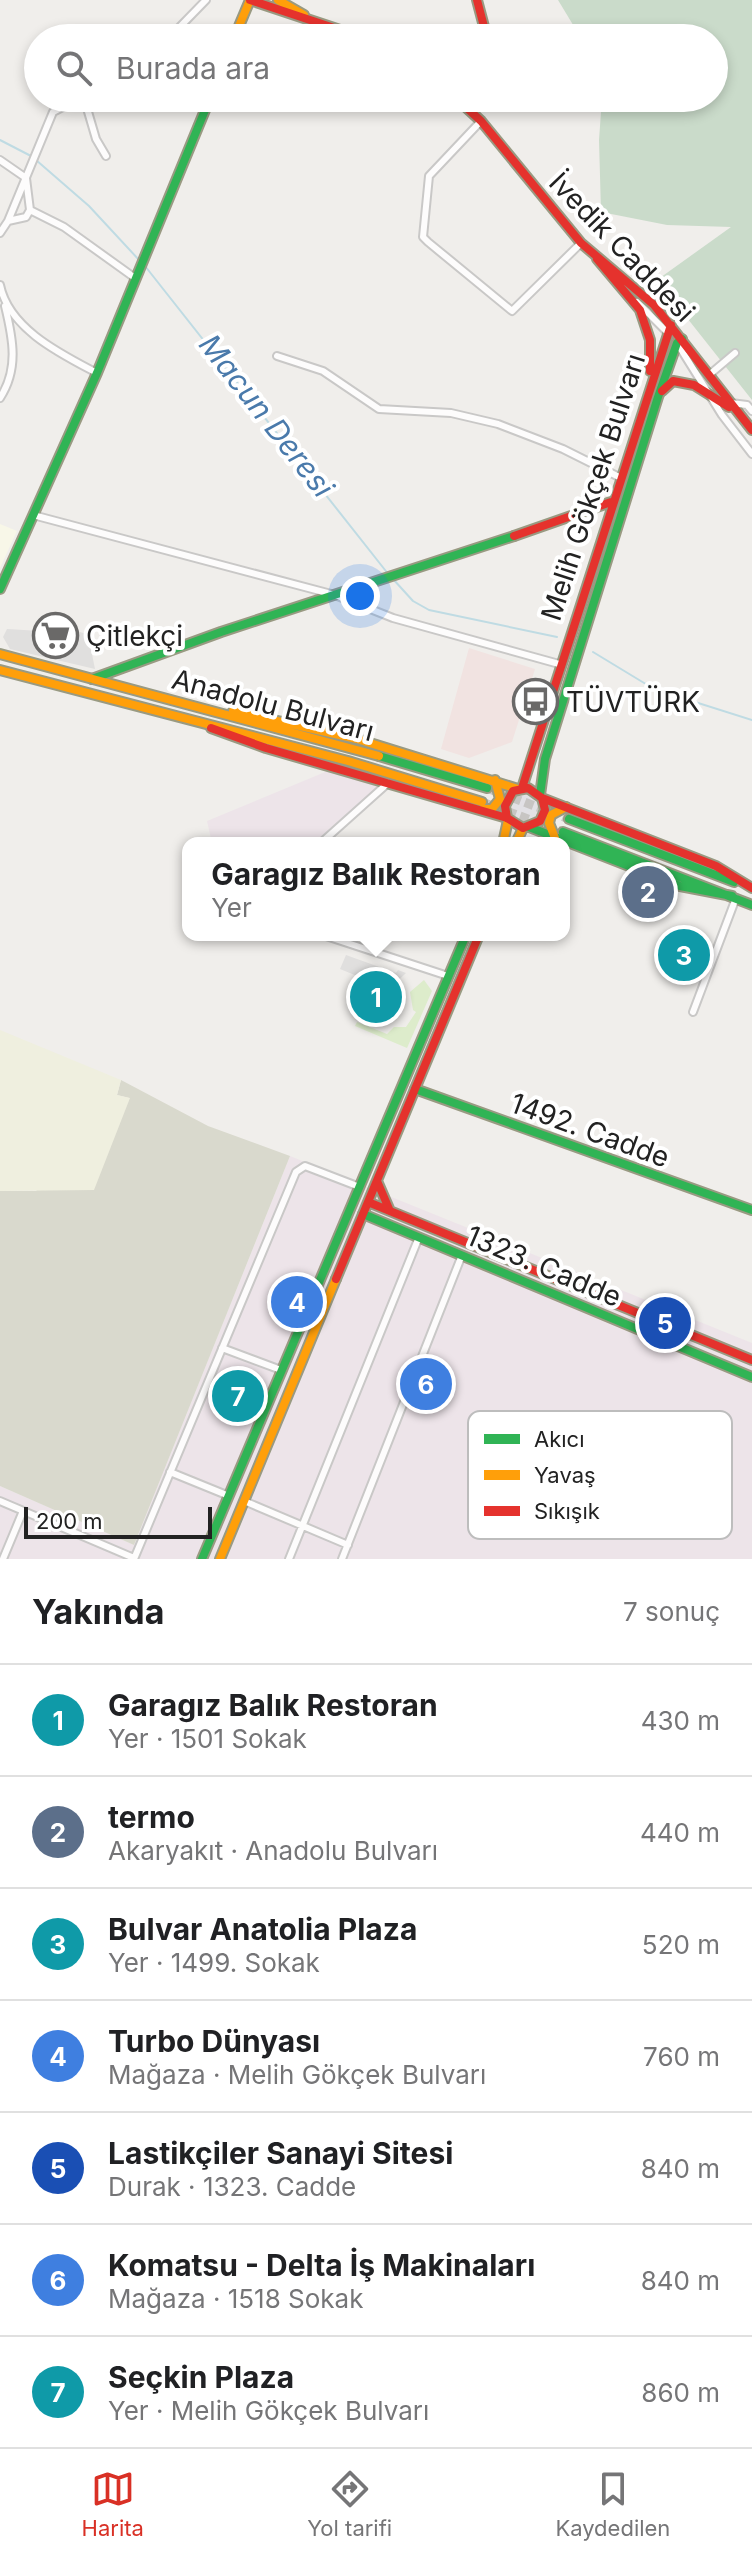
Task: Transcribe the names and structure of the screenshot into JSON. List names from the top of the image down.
{
  "streets": {
    "main road": [
      "İvedik Caddesi",
      "Melih Gökçek Bulvarı",
      "Anadolu Bulvarı",
      "1492. Cadde",
      "1323. Cadde"
    ]
  },
  "crossings": [
    ["İvedik Caddesi", "Melih Gökçek Bulvarı"]
  ],
  "water": ["Macun Deresi"],
  "places": {
    "supermarket": ["Çitlekçi"],
    "bus stop": ["TÜVTÜRK"]
  },
  "legend": ["Akıcı", "Yavaş", "Sıkışık"],
  "scale_bar": "200 m",
  "page": {
    "search": "Burada ara",
    "popup": ["Garagız Balık Restoran", "Yer"],
    "pins": [
      "2",
      "3",
      "1",
      "4",
      "5",
      "6",
      "7"
    ],
    "scale": "200 m",
    "heading": ["Yakında", "7 sonuç"],
    "list": [
      {
        "mark": "1",
        "name": "Garagız Balık Restoran",
        "note": "Yer · 1501 Sokak",
        "value": "430 m"
      },
      {
        "mark": "2",
        "name": "termo",
        "note": "Akaryakıt · Anadolu Bulvarı",
        "value": "440 m"
      },
      {
        "mark": "3",
        "name": "Bulvar Anatolia Plaza",
        "note": "Yer · 1499. Sokak",
        "value": "520 m"
      },
      {
        "mark": "4",
        "name": "Turbo Dünyası",
        "note": "Mağaza · Melih Gökçek Bulvarı",
        "value": "760 m"
      },
      {
        "mark": "5",
        "name": "Lastikçiler Sanayi Sitesi",
        "note": "Durak · 1323. Cadde",
        "value": "840 m"
      },
      {
        "mark": "6",
        "name": "Komatsu - Delta İş Makinaları",
        "note": "Mağaza · 1518 Sokak",
        "value": "840 m"
      },
      {
        "mark": "7",
        "name": "Seçkin Plaza",
        "note": "Yer · Melih Gökçek Bulvarı",
        "value": "860 m"
      }
    ],
    "nav": ["Harita", "Yol tarifi", "Kaydedilen"]
  }
}
